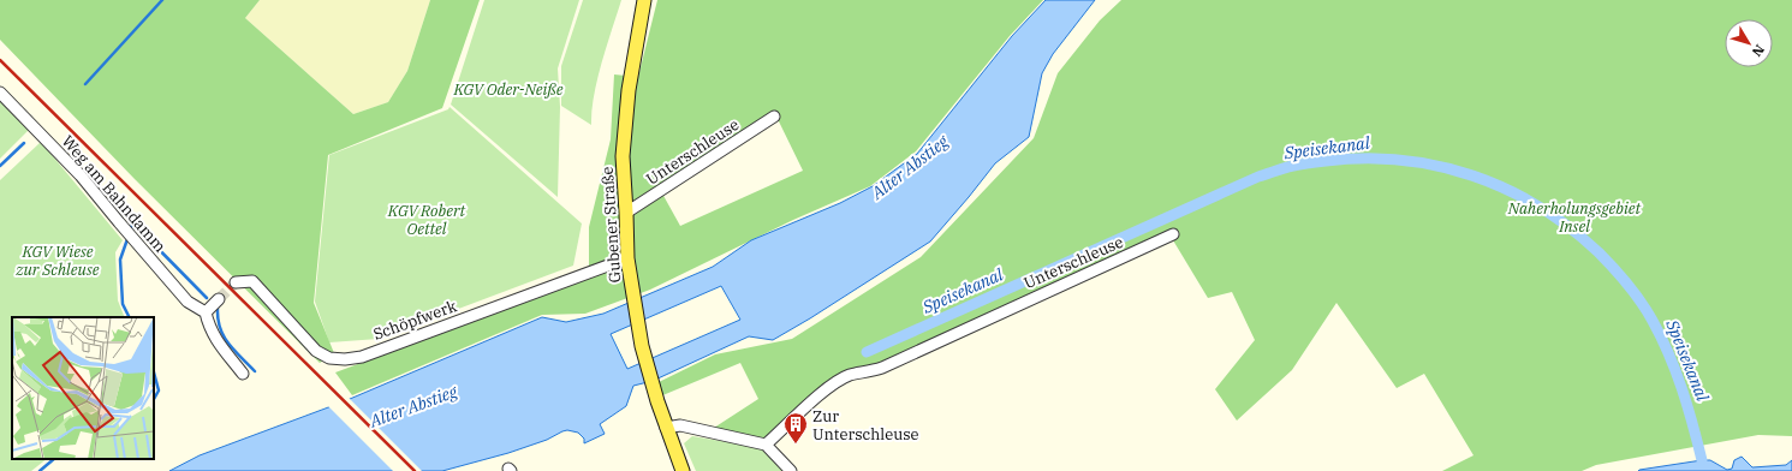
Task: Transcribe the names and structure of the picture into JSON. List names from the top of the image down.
{
  "streets": {
    "main road": ["Gubener Straße"],
    "street": ["Unterschleuse", "Weg am Bahndamm", "Schöpfwerk"]
  },
  "crossings": [
    ["Unterschleuse", "Gubener Straße"],
    ["Gubener Straße", "Schöpfwerk"]
  ],
  "water": ["Speisekanal", "Alter Abstieg"],
  "parks": [
    "KGV Oder-Neiße",
    "Naherholungsgebiet Insel",
    "KGV Robert Oettel",
    "KGV Wiese zur Schleuse"
  ],
  "places": {
    "building": ["Zur Unterschleuse"]
  },
  "north": "bottom right"
}
